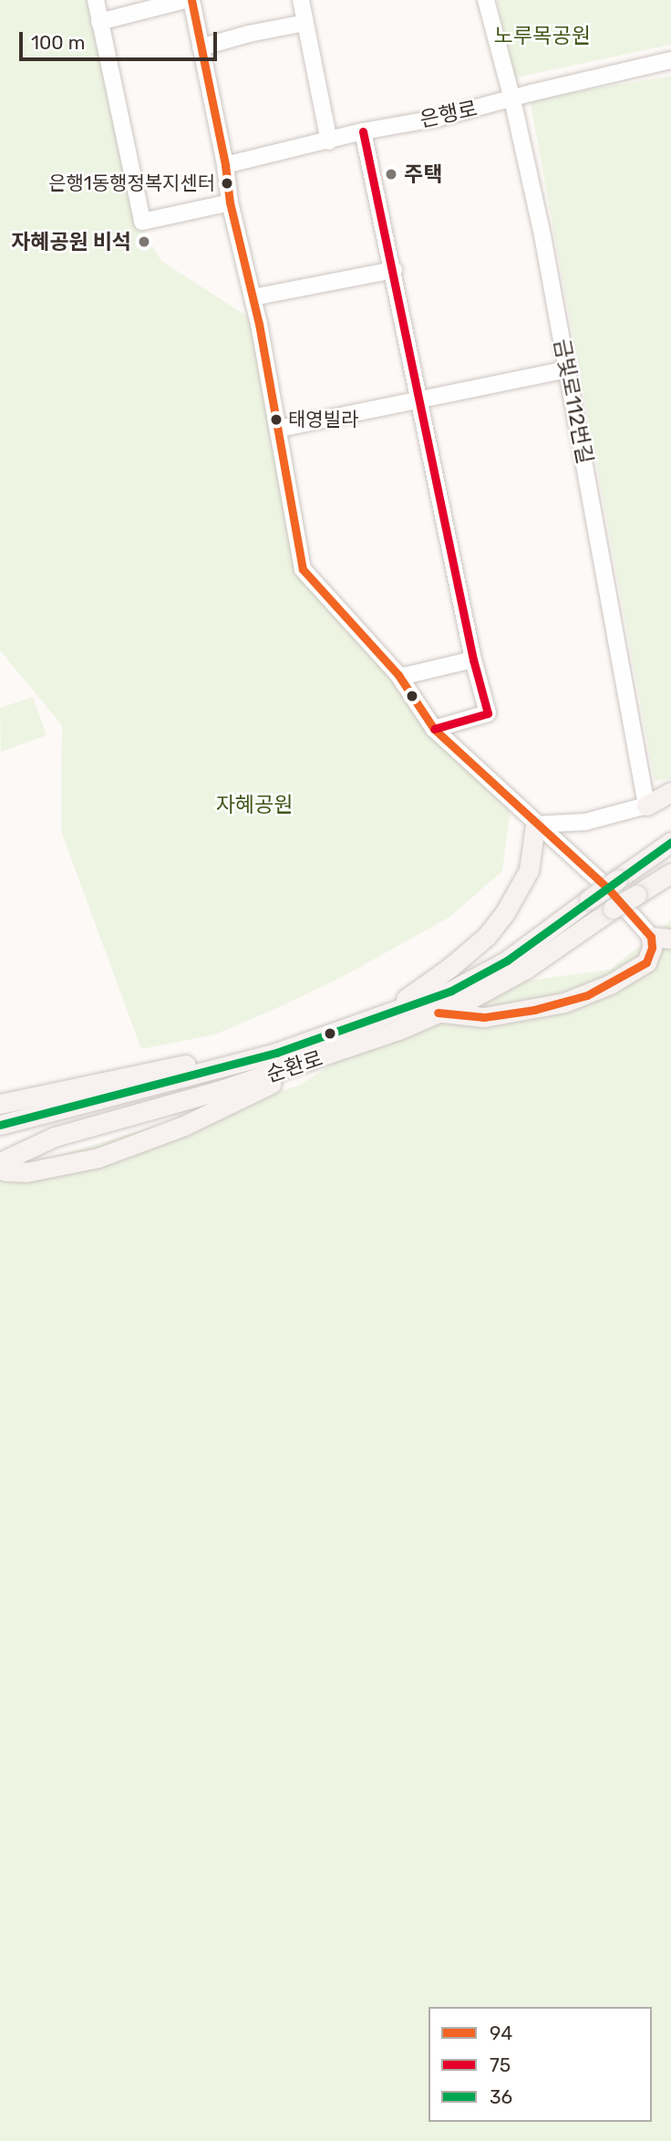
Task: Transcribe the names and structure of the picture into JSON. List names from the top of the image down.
{
  "streets": {
    "main road": ["순환로"],
    "street": ["은행로", "금빛로112번길"]
  },
  "crossings": [
    ["은행로", "금빛로112번길"]
  ],
  "parks": ["노루목공원", "자혜공원"],
  "places": [
    "주택",
    "은행1동행정복지센터",
    "자혜공원 비석",
    "태영빌라"
  ],
  "lines": ["transit line 94", "transit line 75", "transit line 36"],
  "legend": ["94", "75", "36"],
  "scale_bar": "100 m"
}
